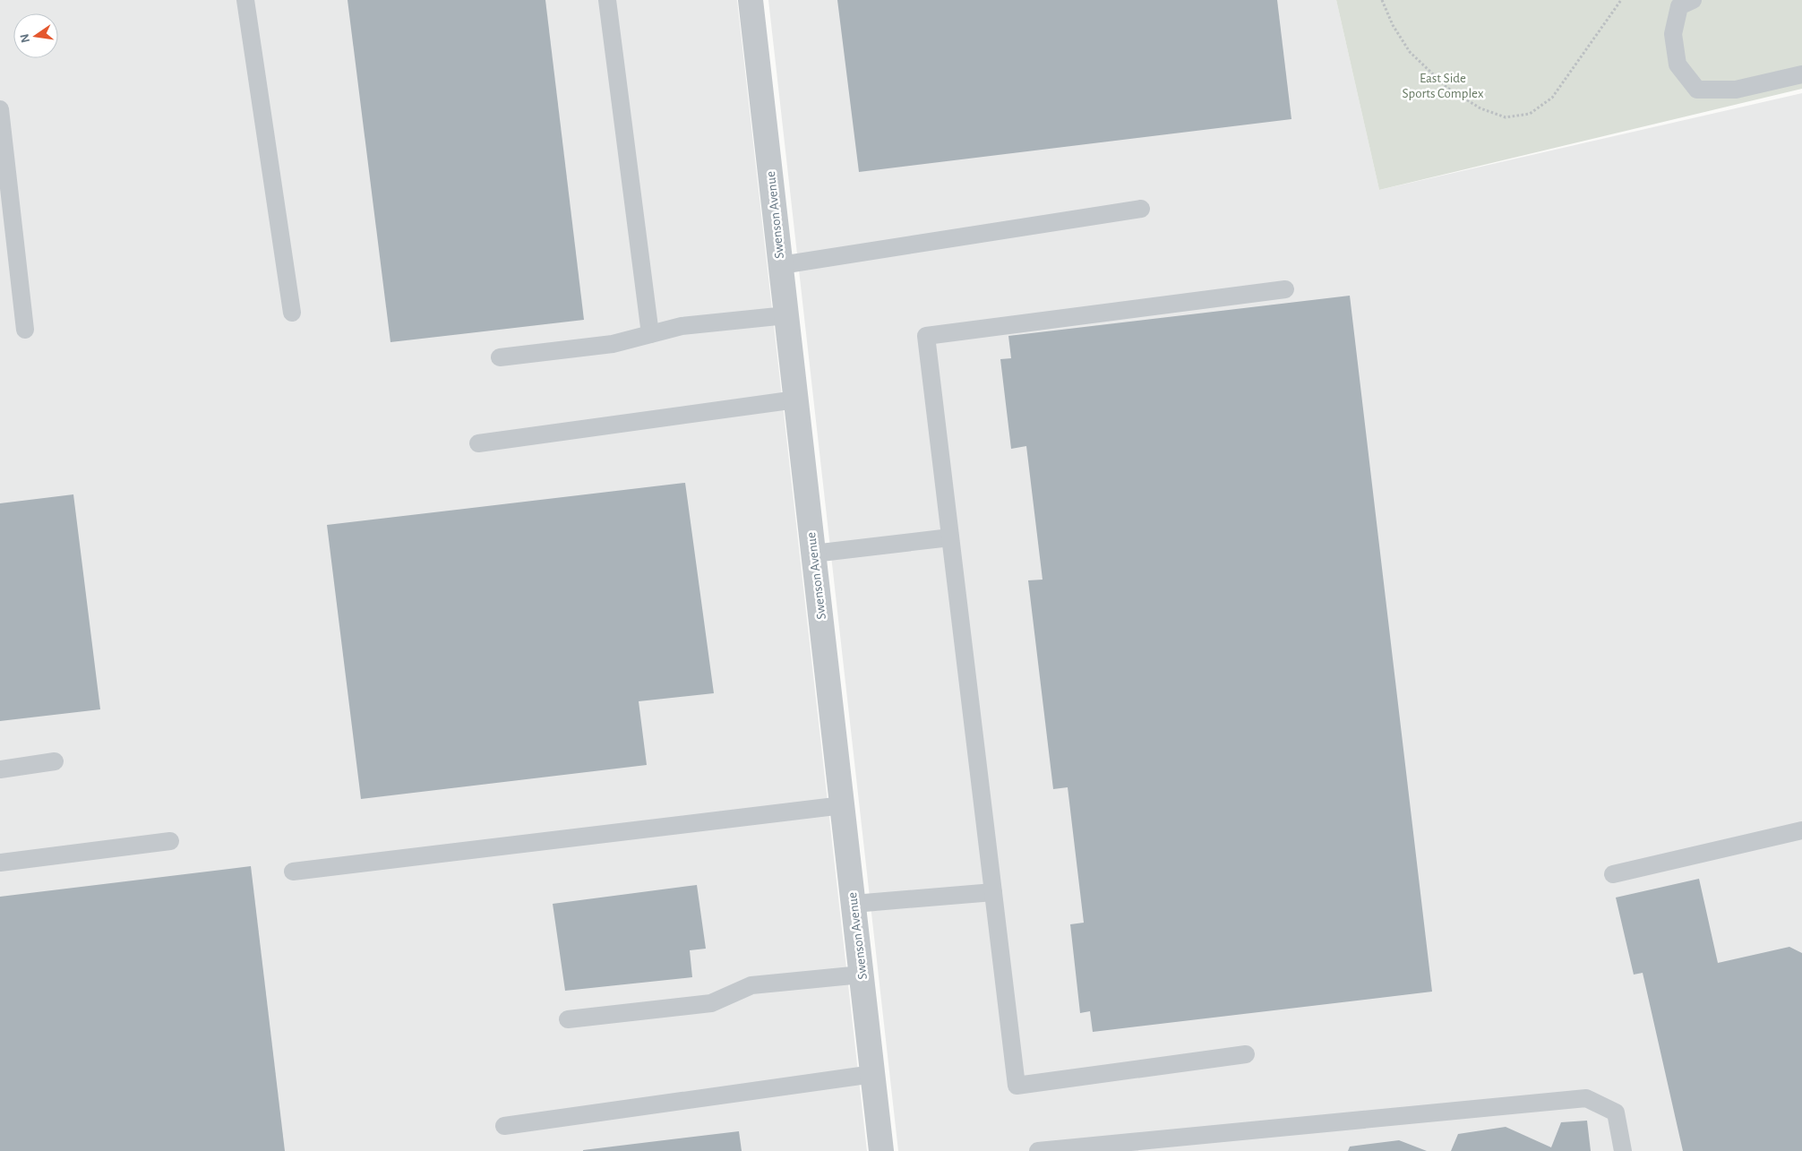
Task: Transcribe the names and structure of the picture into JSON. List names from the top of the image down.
{
  "streets": {
    "street": ["Swenson Avenue"]
  },
  "parks": ["East Side Sports Complex"],
  "north": "left"
}
